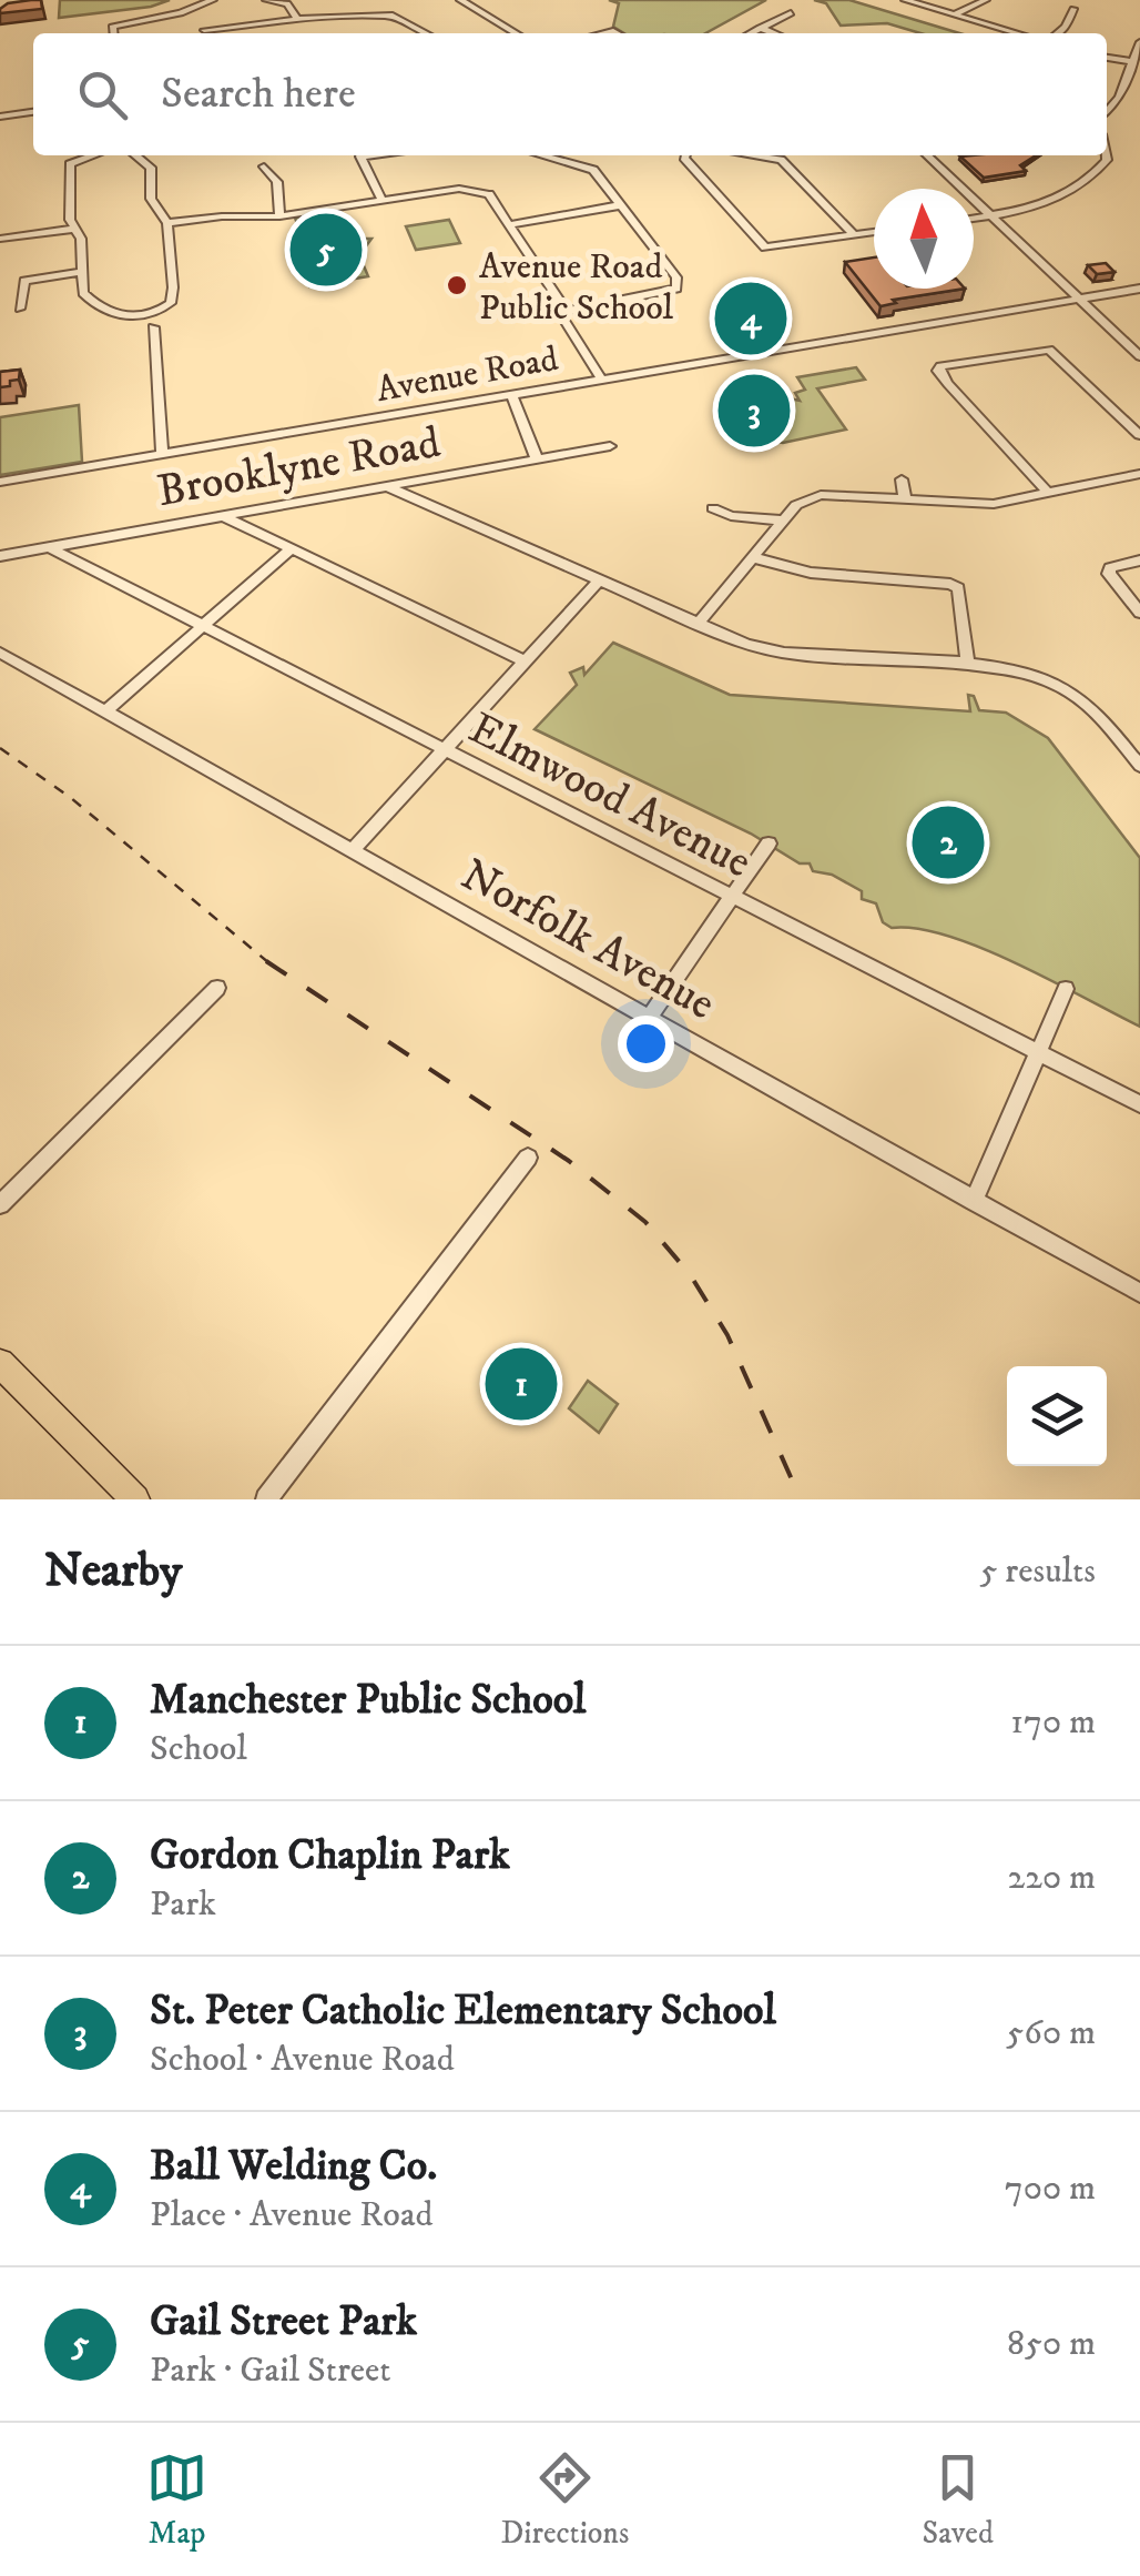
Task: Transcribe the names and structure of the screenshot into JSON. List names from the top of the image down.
{
  "streets": {
    "street": [
      "Avenue Road",
      "Brooklyne Road",
      "Elmwood Avenue",
      "Norfolk Avenue"
    ]
  },
  "crossings": [
    ["Brooklyne Road", "Elmwood Avenue"]
  ],
  "places": ["Avenue Road Public School"],
  "north": "top",
  "page": {
    "search": "Search here",
    "pins": [
      "5",
      "4",
      "3",
      "2",
      "1"
    ],
    "heading": ["Nearby", "5 results"],
    "list": [
      {
        "mark": "1",
        "name": "Manchester Public School",
        "note": "School",
        "value": "170 m"
      },
      {
        "mark": "2",
        "name": "Gordon Chaplin Park",
        "note": "Park",
        "value": "220 m"
      },
      {
        "mark": "3",
        "name": "St. Peter Catholic Elementary School",
        "note": "School · Avenue Road",
        "value": "560 m"
      },
      {
        "mark": "4",
        "name": "Ball Welding Co.",
        "note": "Place · Avenue Road",
        "value": "700 m"
      },
      {
        "mark": "5",
        "name": "Gail Street Park",
        "note": "Park · Gail Street",
        "value": "850 m"
      }
    ],
    "nav": ["Map", "Directions", "Saved"]
  }
}
